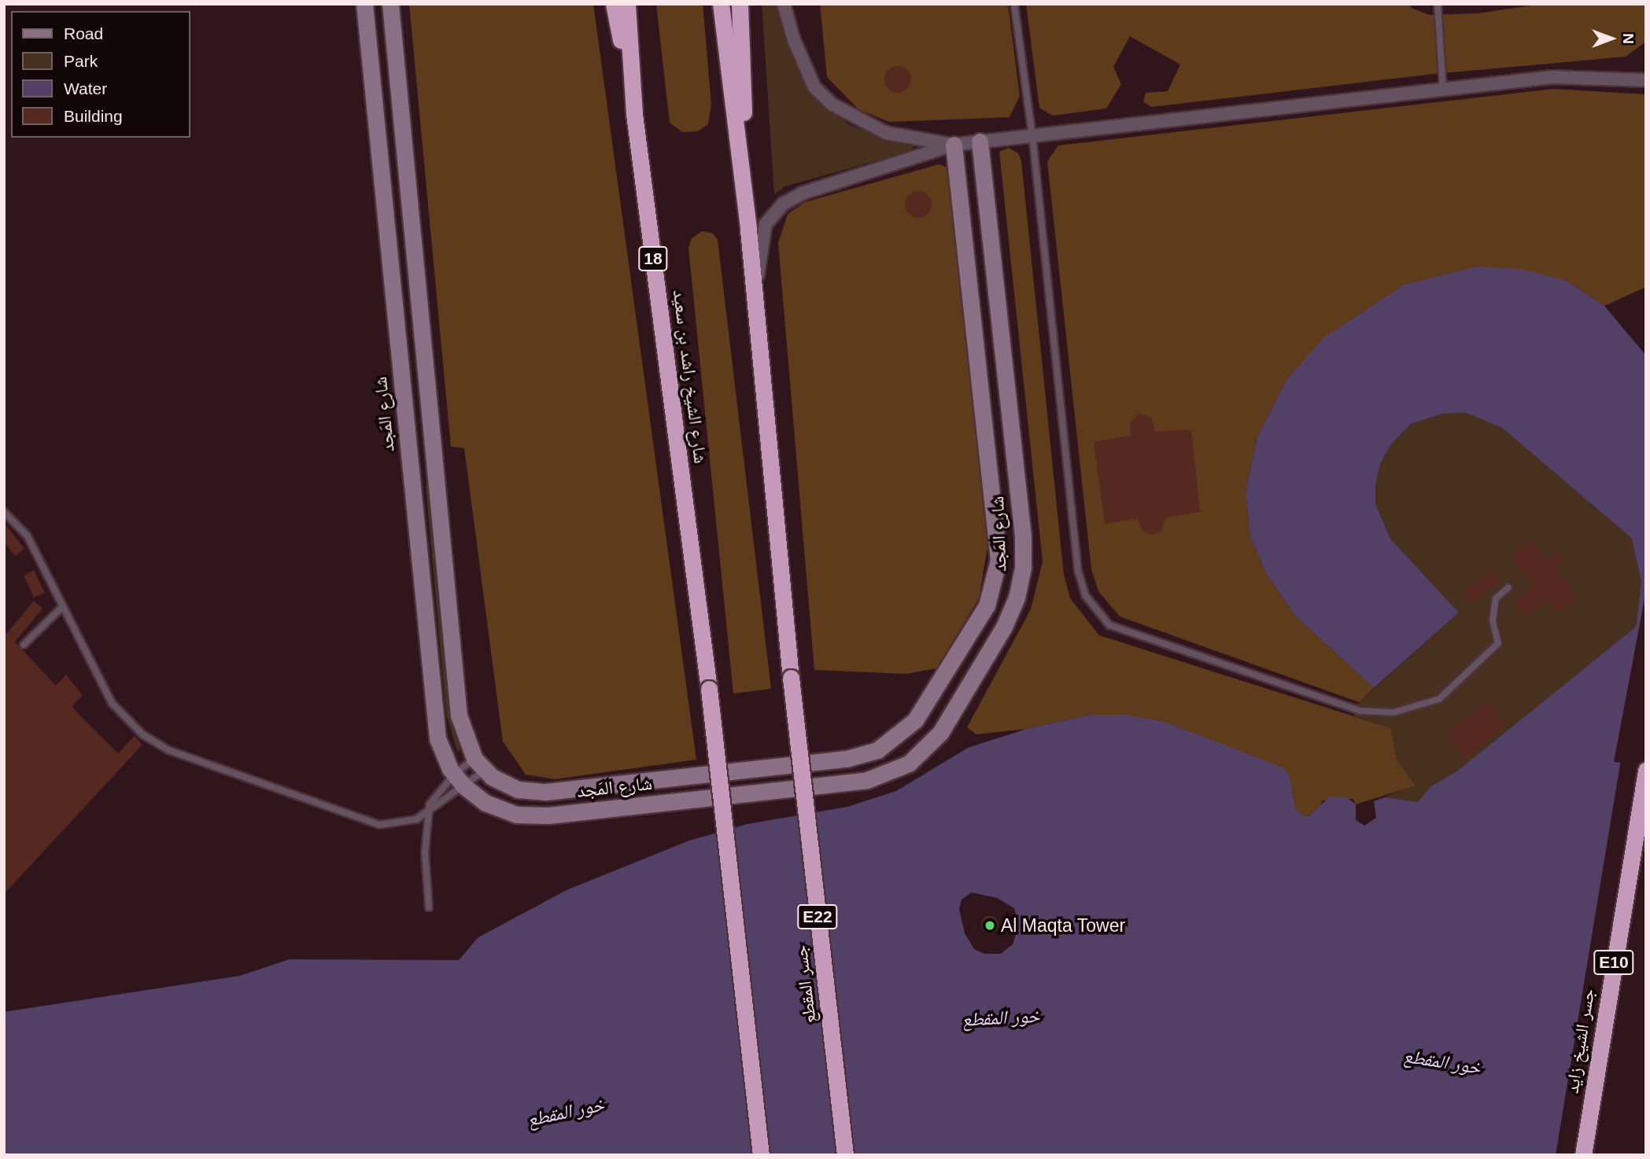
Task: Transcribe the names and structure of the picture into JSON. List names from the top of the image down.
{
  "streets": {
    "highway": [
      "18",
      "شارع الشيخ راشد بن سعيد",
      "E22",
      "E10",
      "جسر المقطع",
      "جسر الشيخ زايد"
    ],
    "street": ["شارع المَجد"]
  },
  "water": ["خور المقطع"],
  "places": ["Al Maqta Tower"],
  "legend": [
    "Road",
    "Park",
    "Water",
    "Building"
  ],
  "north": "right"
}
